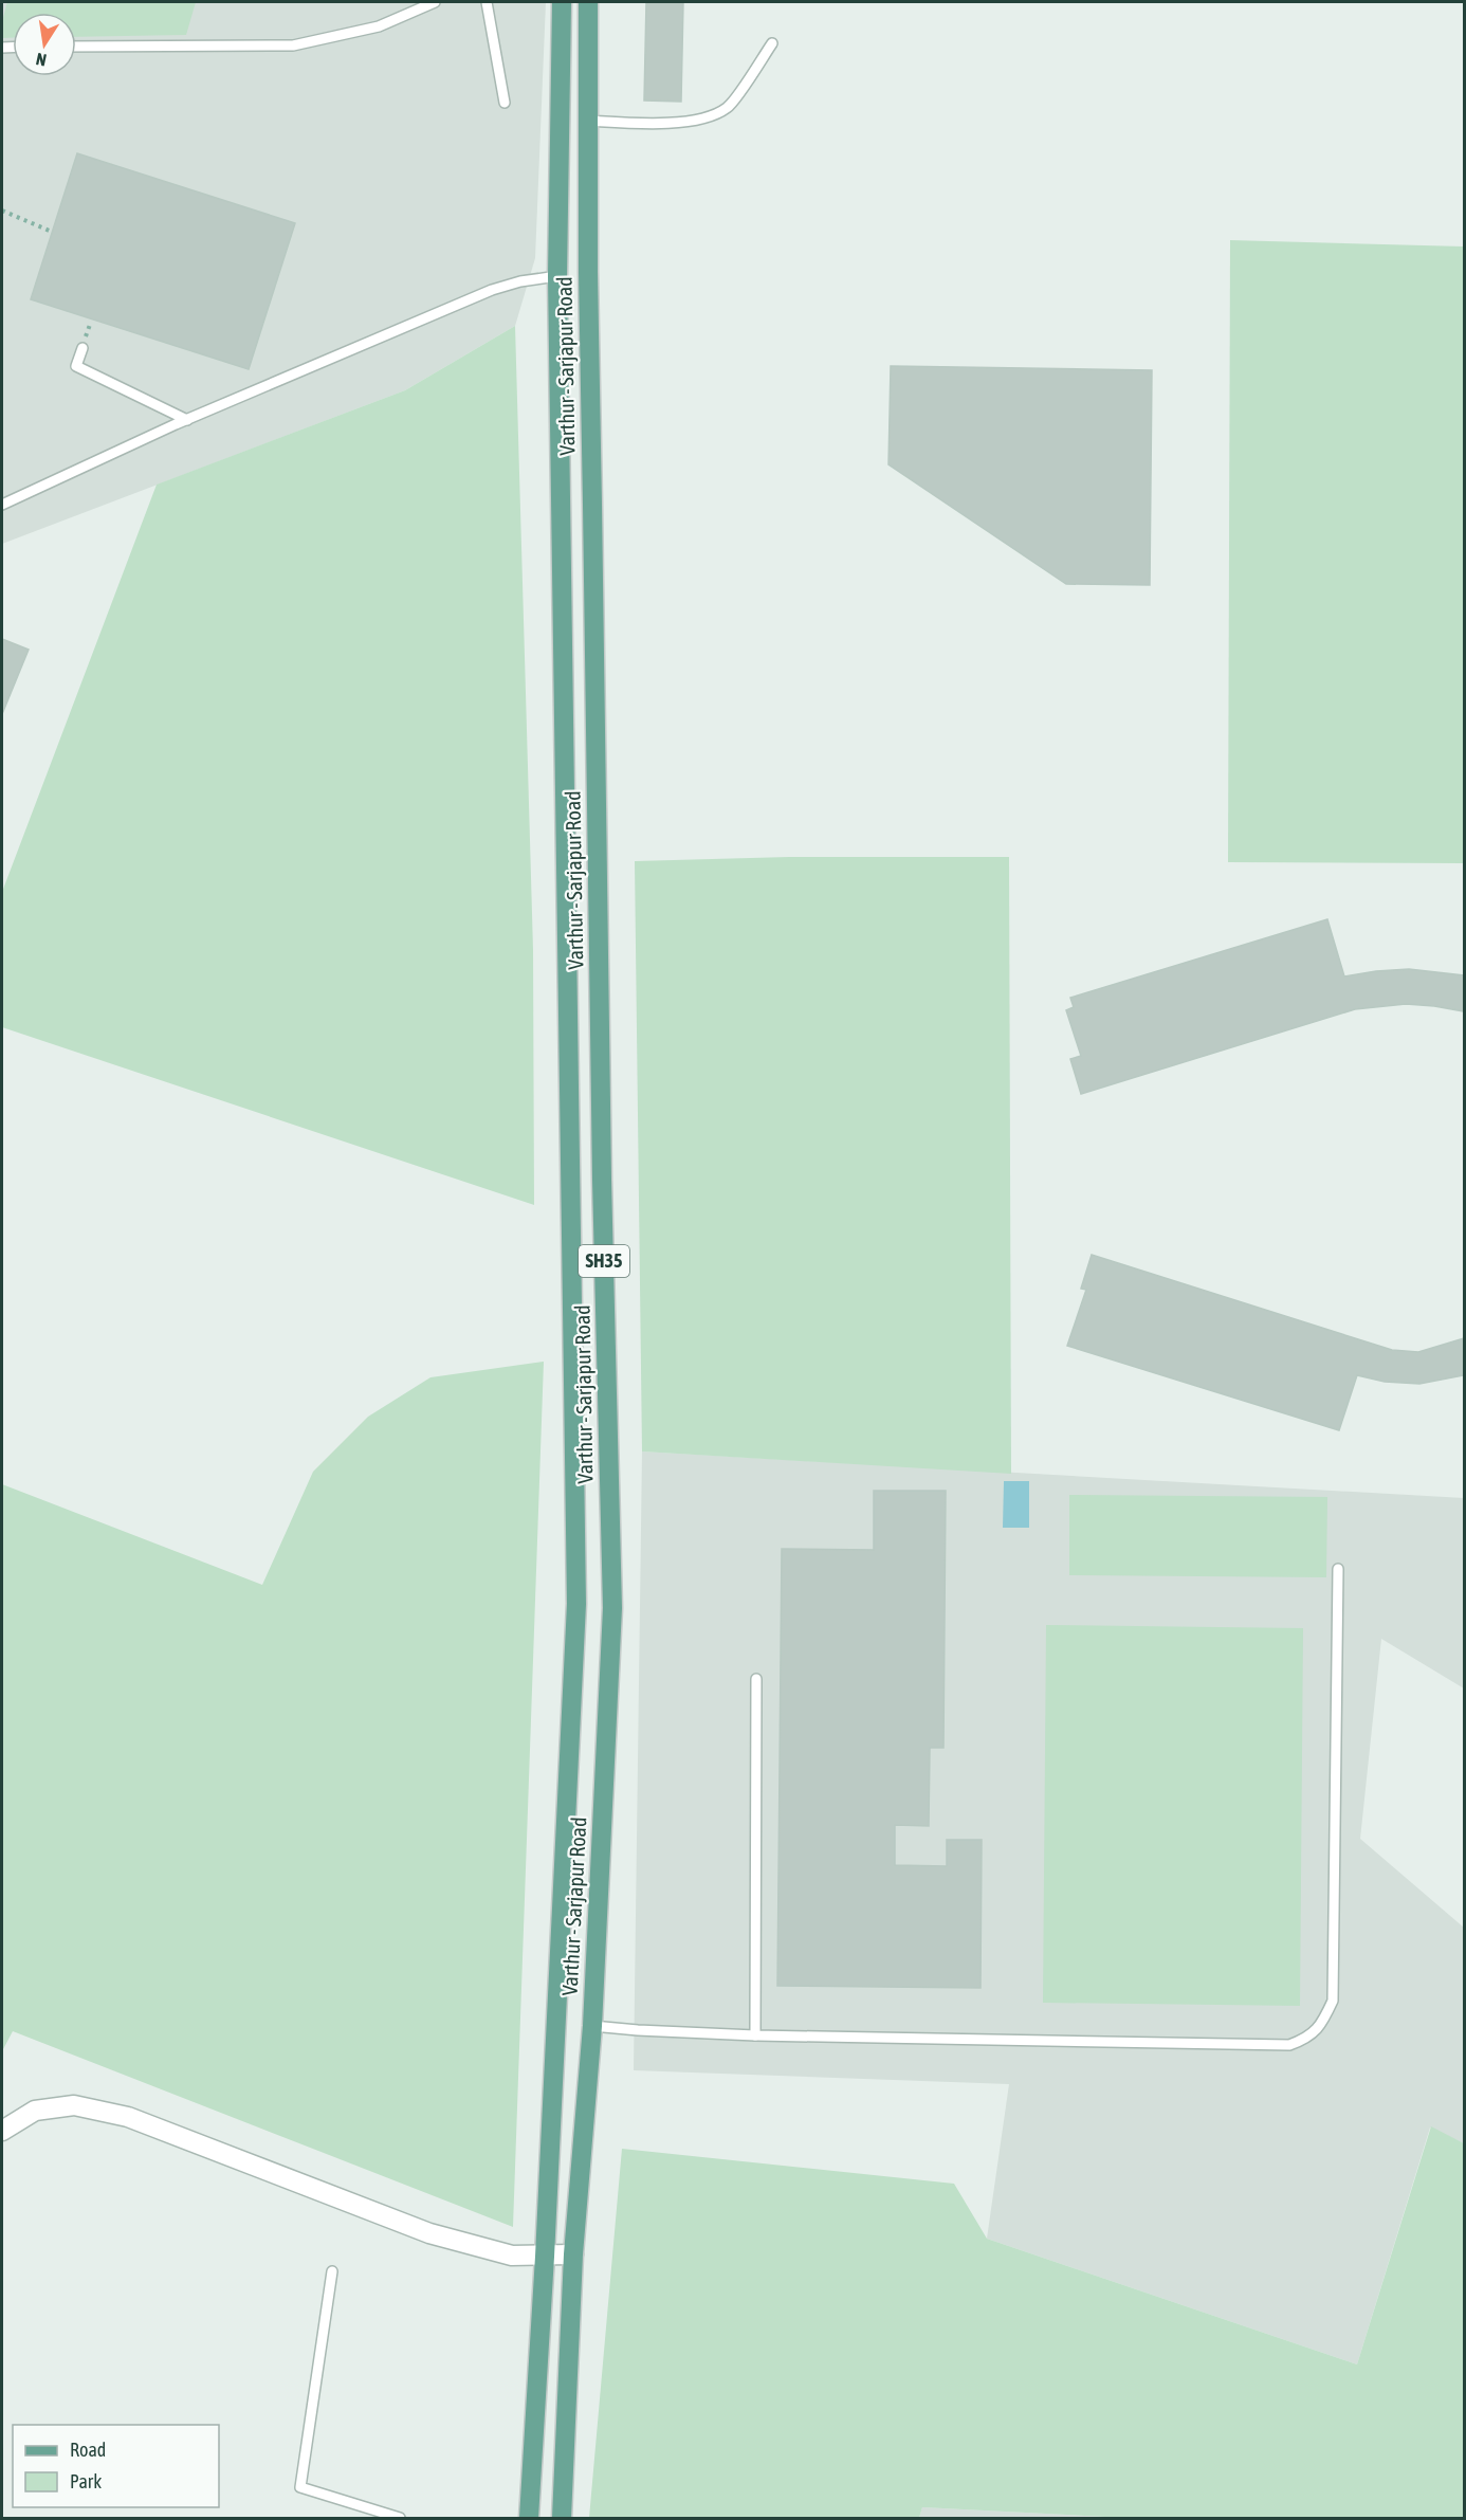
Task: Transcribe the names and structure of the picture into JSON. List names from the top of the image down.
{
  "streets": {
    "main road": ["Varthur - Sarjapur Road", "SH35"]
  },
  "legend": ["Road", "Park"],
  "north": "bottom"
}
